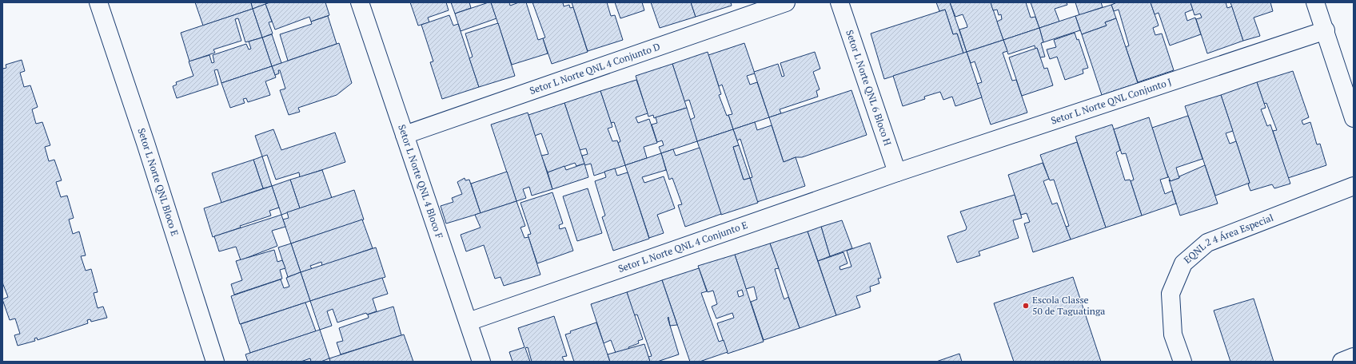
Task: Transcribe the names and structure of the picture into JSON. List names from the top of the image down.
{
  "streets": {
    "street": [
      "Setor L Norte QNL 4 Conjunto D",
      "Setor L Norte QNL 6 Bloco H",
      "Setor L Norte QNL Conjunto J",
      "Setor L Norte QNL Bloco E",
      "Setor L Norte QNL 4 Bloco F",
      "EQNL 2 4 Área Especial",
      "Setor L Norte QNL 4 Conjunto E"
    ]
  },
  "crossings": [
    ["Setor L Norte QNL 4 Conjunto D", "Setor L Norte QNL 4 Bloco F"],
    ["Setor L Norte QNL 6 Bloco H", "Setor L Norte QNL Conjunto J"],
    ["Setor L Norte QNL 6 Bloco H", "Setor L Norte QNL 4 Conjunto E"],
    ["Setor L Norte QNL Conjunto J", "Setor L Norte QNL 4 Conjunto E"],
    ["Setor L Norte QNL 4 Bloco F", "Setor L Norte QNL 4 Conjunto E"]
  ],
  "places": ["Escola Classe 50 de Taguatinga"]
}
